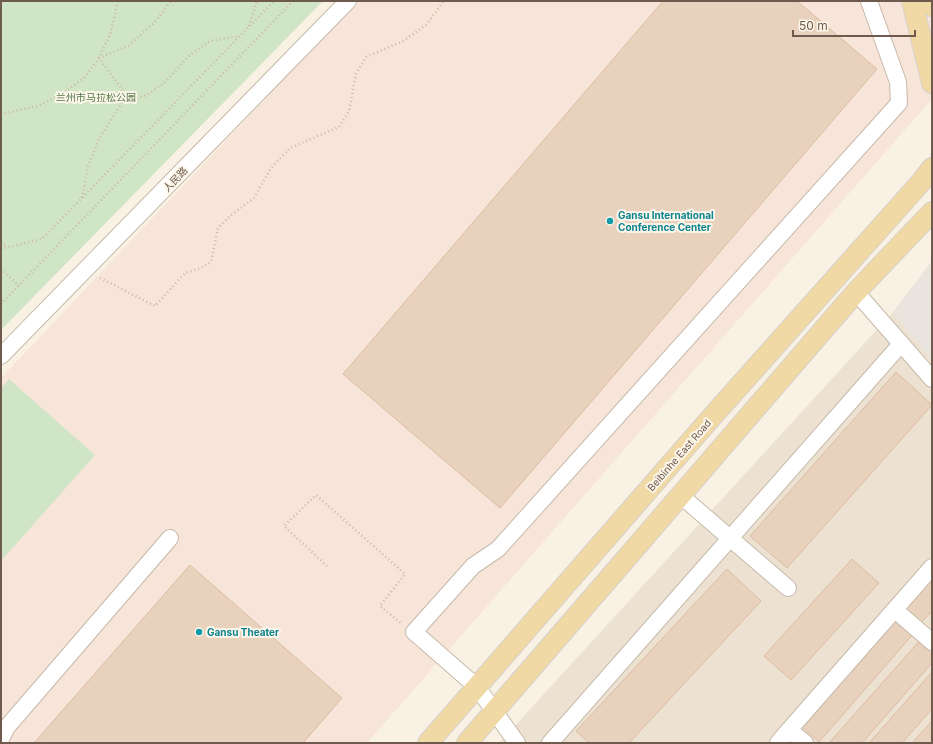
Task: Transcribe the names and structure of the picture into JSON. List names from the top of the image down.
{
  "streets": {
    "main road": ["Beibinhe East Road"],
    "street": ["人民路"]
  },
  "parks": ["兰州市马拉松公园"],
  "places": ["Gansu International Conference Center", "Gansu Theater"],
  "scale_bar": "50 m"
}
